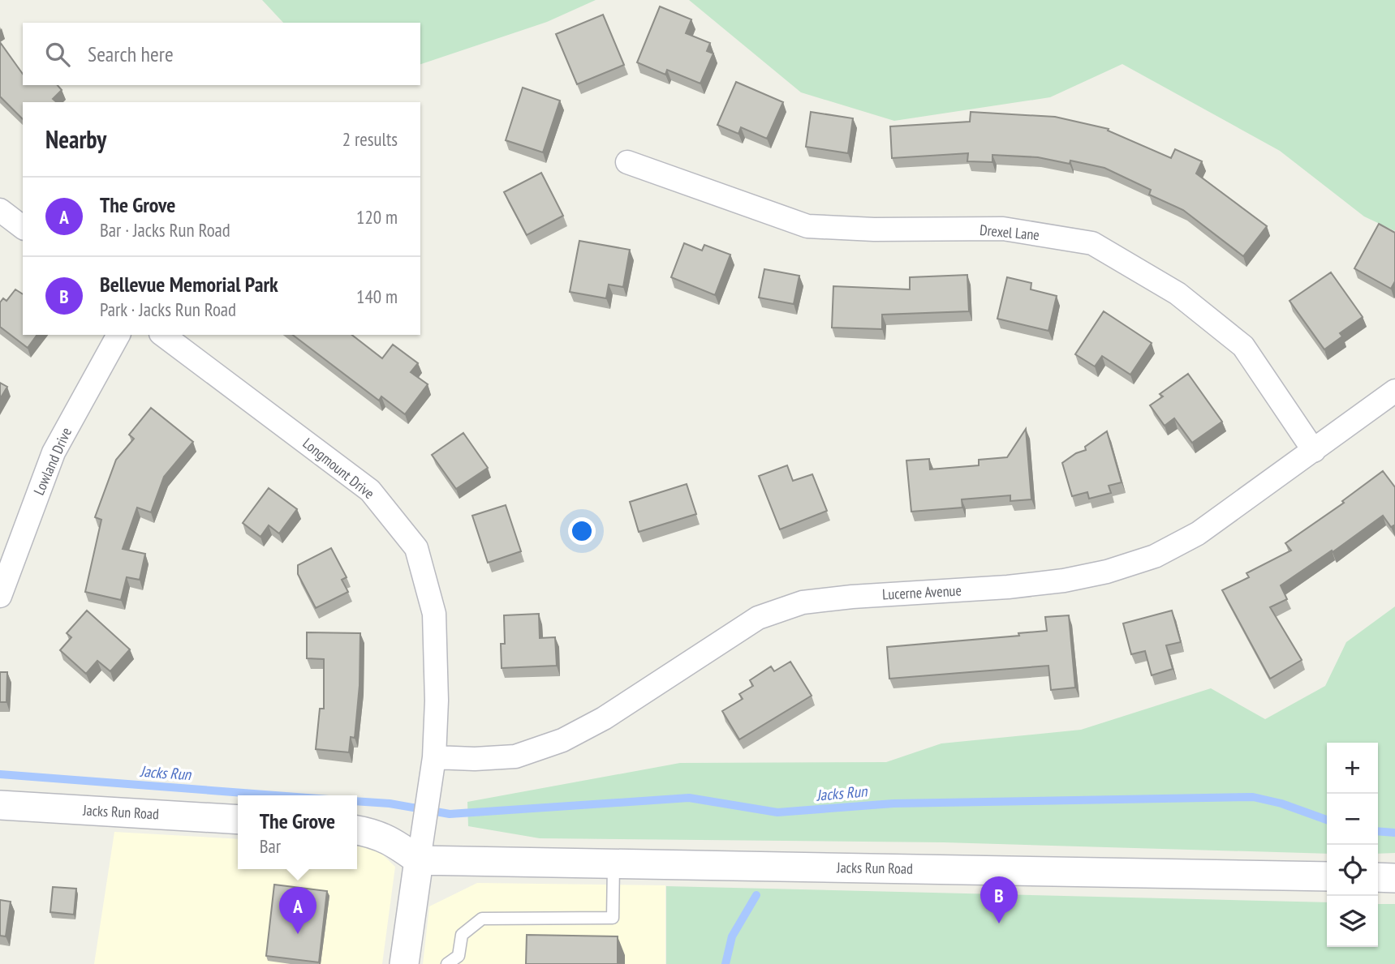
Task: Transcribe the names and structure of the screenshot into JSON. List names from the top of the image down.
{
  "streets": {
    "street": [
      "Drexel Lane",
      "Lowland Drive",
      "Longmount Drive",
      "Lucerne Avenue",
      "Jacks Run Road"
    ]
  },
  "crossings": [
    ["Drexel Lane", "Lucerne Avenue"],
    ["Longmount Drive", "Lucerne Avenue"],
    ["Longmount Drive", "Jacks Run Road"]
  ],
  "water": ["Jacks Run"],
  "page": {
    "search": "Search here",
    "heading": ["Nearby", "2 results"],
    "list": [
      {
        "mark": "A",
        "name": "The Grove",
        "note": "Bar · Jacks Run Road",
        "value": "120 m"
      },
      {
        "mark": "B",
        "name": "Bellevue Memorial Park",
        "note": "Park · Jacks Run Road",
        "value": "140 m"
      }
    ],
    "map_buttons": ["+", "−"],
    "popup": ["The Grove", "Bar"],
    "pins": ["B", "A"]
  }
}
